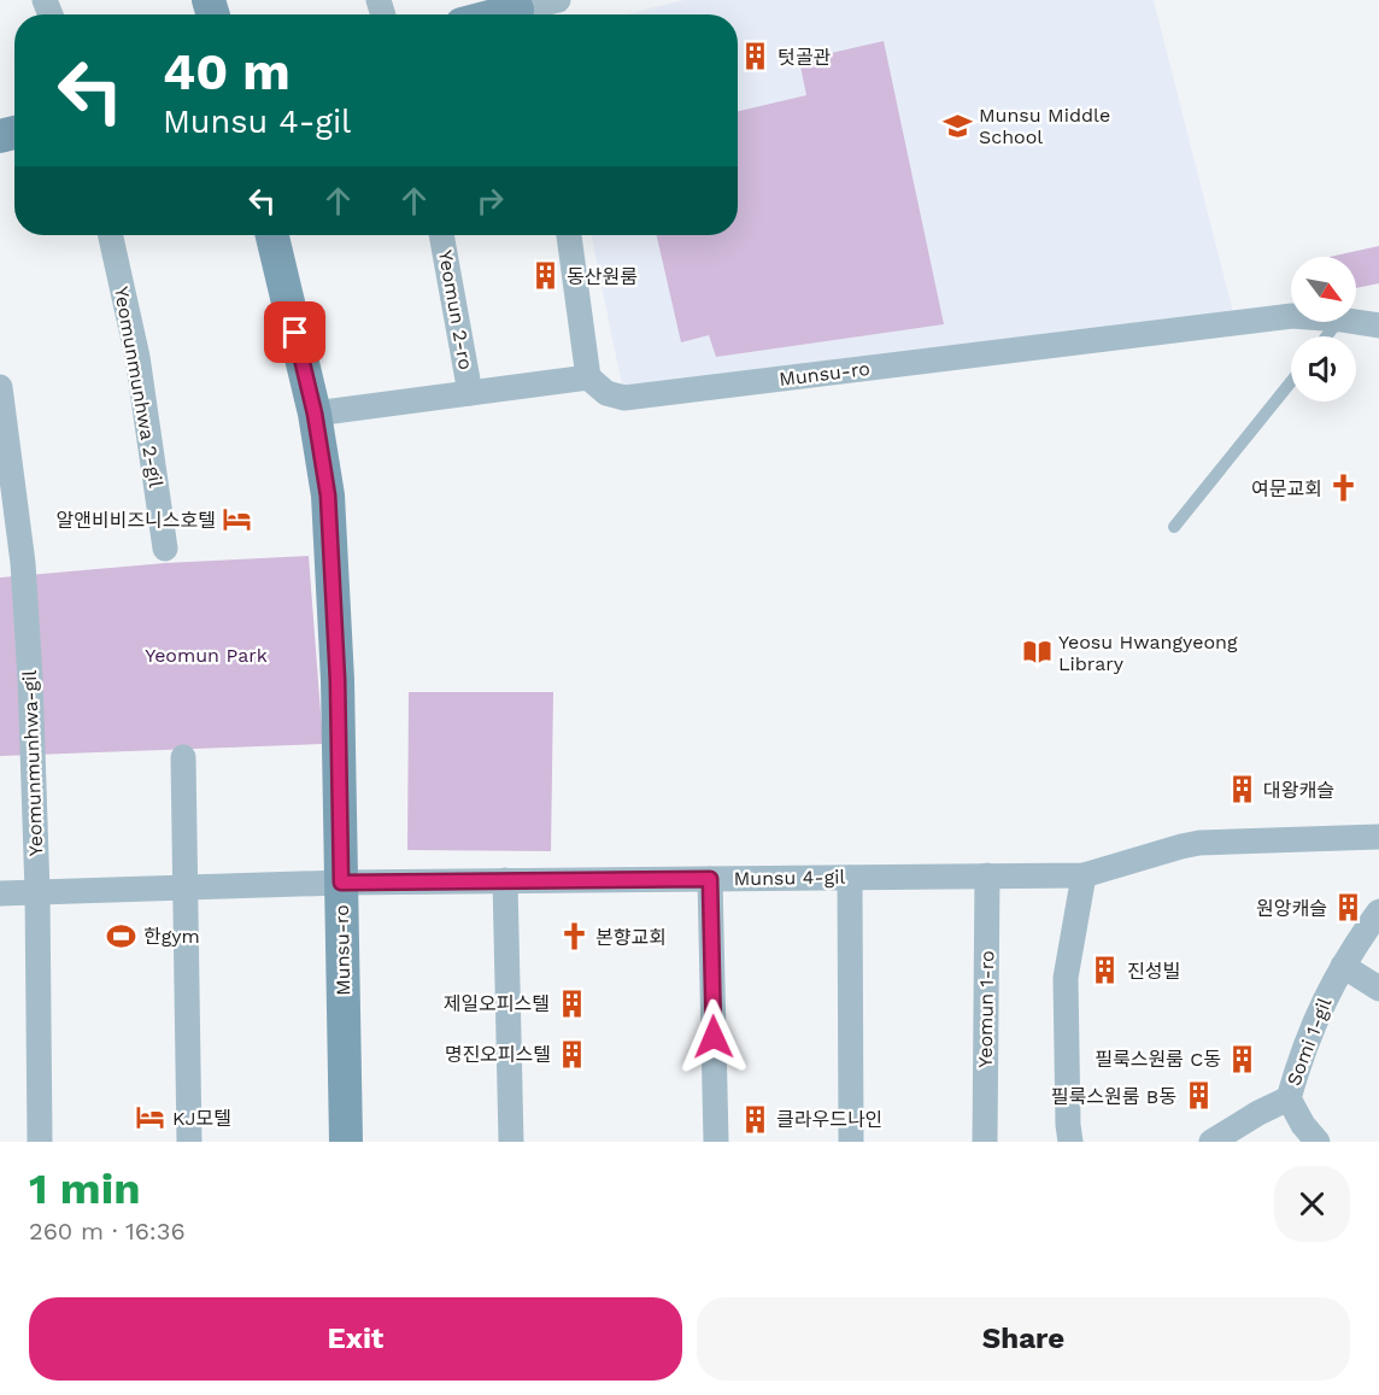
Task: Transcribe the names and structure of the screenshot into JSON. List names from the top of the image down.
{
  "streets": {
    "street": [
      "Yeomun 2-ro",
      "Munsu-ro",
      "Yeomunmunhwa 2-gil",
      "Yeomunmunhwa-gil",
      "Munsu 4-gil",
      "Yeomun 1-ro",
      "Somi 1-gil"
    ]
  },
  "crossings": [
    ["Munsu-ro", "Munsu 4-gil"],
    ["Yeomunmunhwa-gil", "Munsu 4-gil"],
    ["Munsu 4-gil", "Yeomun 1-ro"]
  ],
  "parks": ["Yeomun Park"],
  "places": {
    "building": [
      "텃골관",
      "동산원룸",
      "대왕캐슬",
      "원앙캐슬",
      "진성빌",
      "제일오피스텔",
      "명진오피스텔",
      "필룩스원룸 C동",
      "필룩스원룸 B동",
      "클라우드나인"
    ],
    "school or university": ["Munsu Middle School"],
    "church": ["여문교회", "본향교회"],
    "hotel": ["알앤비비즈니스호텔", "KJ모텔"],
    "library": ["Yeosu Hwangyeong Library"],
    "sports": ["한gym"]
  },
  "north": "bottom right",
  "page": {
    "turn": ["40 m", "Munsu 4-gil"],
    "heading": ["1 min", "260 m · 16:36"],
    "buttons": ["Exit", "Share"]
  }
}
